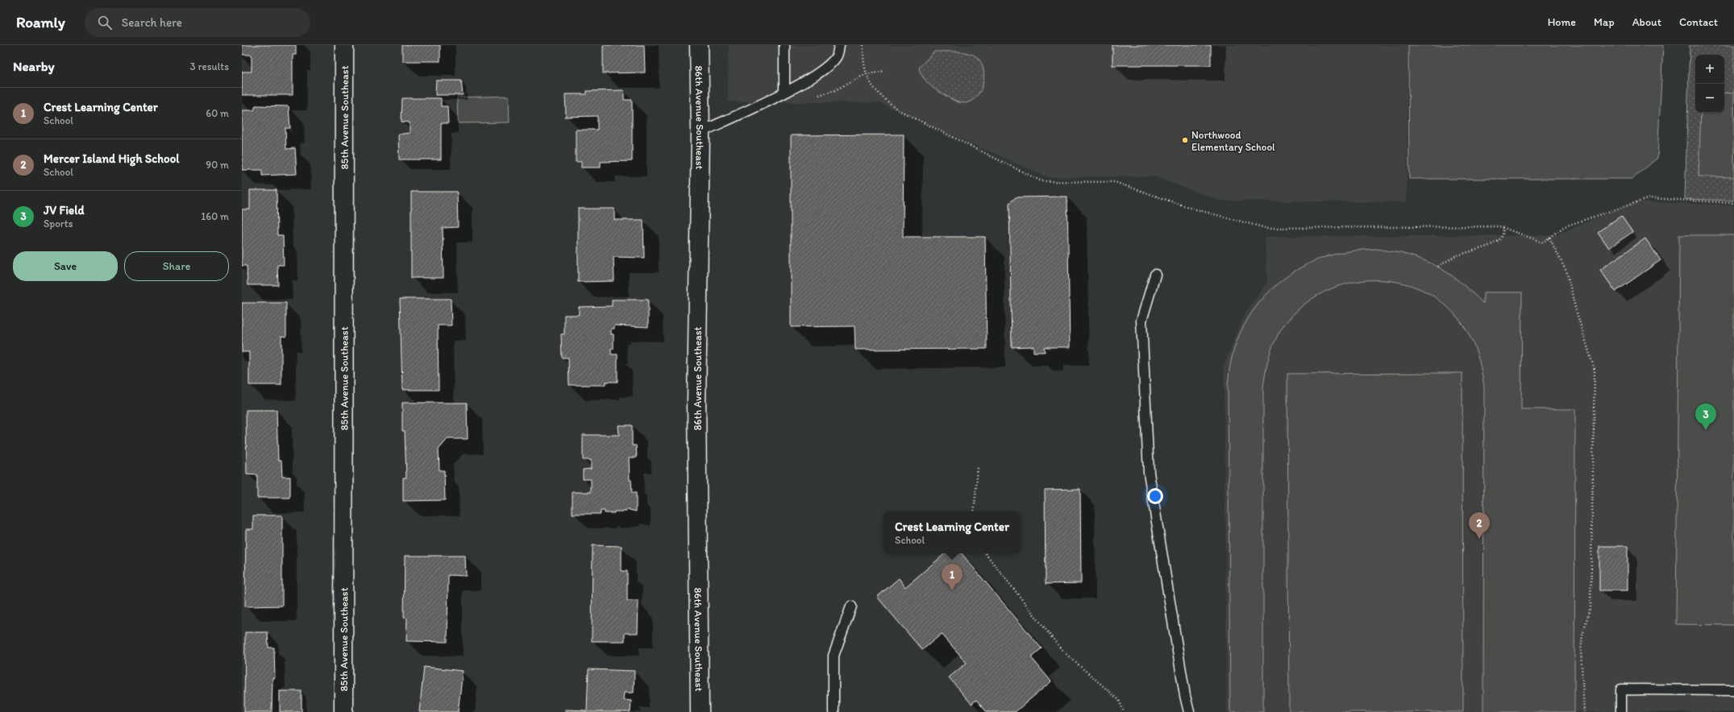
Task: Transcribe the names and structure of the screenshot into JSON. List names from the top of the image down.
{
  "streets": {
    "street": ["85th Avenue Southeast", "86th Avenue Southeast"]
  },
  "places": ["Northwood Elementary School"],
  "page": {
    "header": "Roamly",
    "search": "Search here",
    "nav": [
      "Home",
      "Map",
      "About",
      "Contact"
    ],
    "heading": ["Nearby", "3 results"],
    "map_buttons": ["+", "−"],
    "list": [
      {
        "mark": "1",
        "name": "Crest Learning Center",
        "note": "School",
        "value": "60 m"
      },
      {
        "mark": "2",
        "name": "Mercer Island High School",
        "note": "School",
        "value": "90 m"
      },
      {
        "mark": "3",
        "name": "JV Field",
        "note": "Sports",
        "value": "160 m"
      }
    ],
    "buttons": ["Save", "Share"],
    "pins": ["3", "2", "1"],
    "popup": ["Crest Learning Center", "School"]
  }
}
